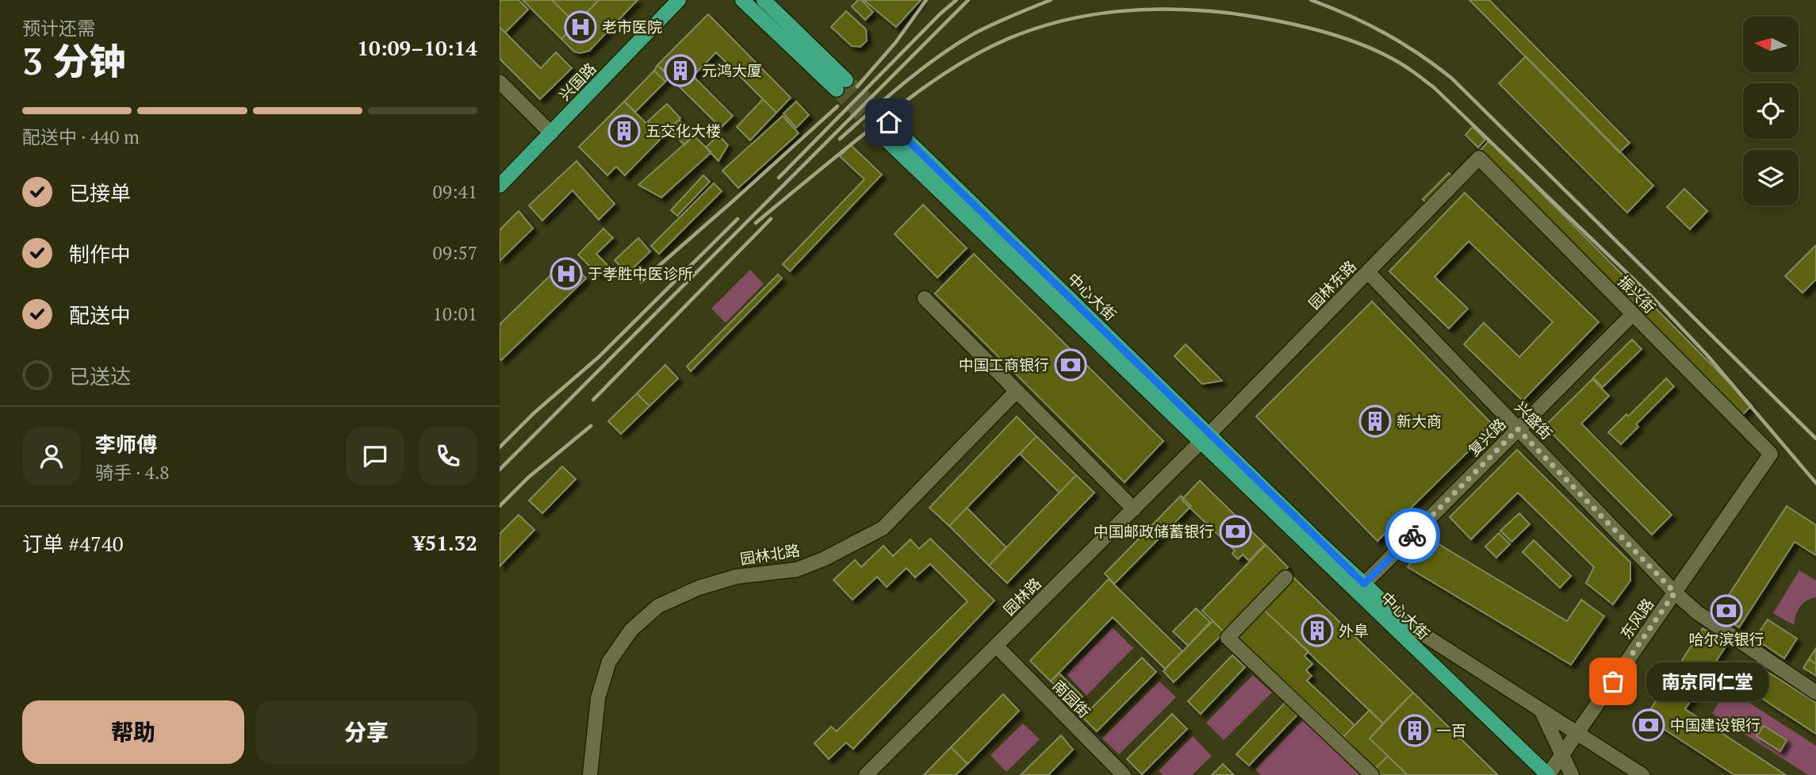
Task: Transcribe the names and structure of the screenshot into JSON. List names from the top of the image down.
{
  "streets": {
    "main road": ["兴国路", "中心大街"],
    "street": [
      "园林东路",
      "振兴街",
      "兴盛街",
      "复兴路",
      "园林北路",
      "园林路",
      "东风路",
      "南园街"
    ]
  },
  "crossings": [
    ["园林东路", "振兴街"],
    ["园林东路", "中心大街"],
    ["园林东路", "兴盛街"],
    ["园林东路", "园林路"],
    ["振兴街", "复兴路"],
    ["振兴街", "东风路"],
    ["中心大街", "复兴路"],
    ["中心大街", "园林路"],
    ["中心大街", "东风路"],
    ["兴盛街", "复兴路"],
    ["兴盛街", "东风路"],
    ["园林路", "南园街"]
  ],
  "places": {
    "hospital": ["老市医院", "于孝胜中医诊所"],
    "building": [
      "元鸿大厦",
      "五交化大楼",
      "新大商",
      "外阜",
      "一百"
    ],
    "bank": [
      "中国工商银行",
      "中国邮政储蓄银行",
      "哈尔滨银行",
      "中国建设银行"
    ],
    "other": ["南京同仁堂"]
  },
  "north": "left",
  "page": {
    "heading": ["3 分钟", "预计还需", "10:09–10:14"],
    "panel": [
      "李师傅",
      "骑手 · 4.8",
      "订单 #4740",
      "¥51.32"
    ],
    "bar": "配送中 · 440 m",
    "list": [
      ["已接单", "09:41"],
      ["制作中", "09:57"],
      ["配送中", "10:01"],
      "已送达"
    ],
    "bubble": "南京同仁堂",
    "buttons": ["帮助", "分享"]
  }
}
